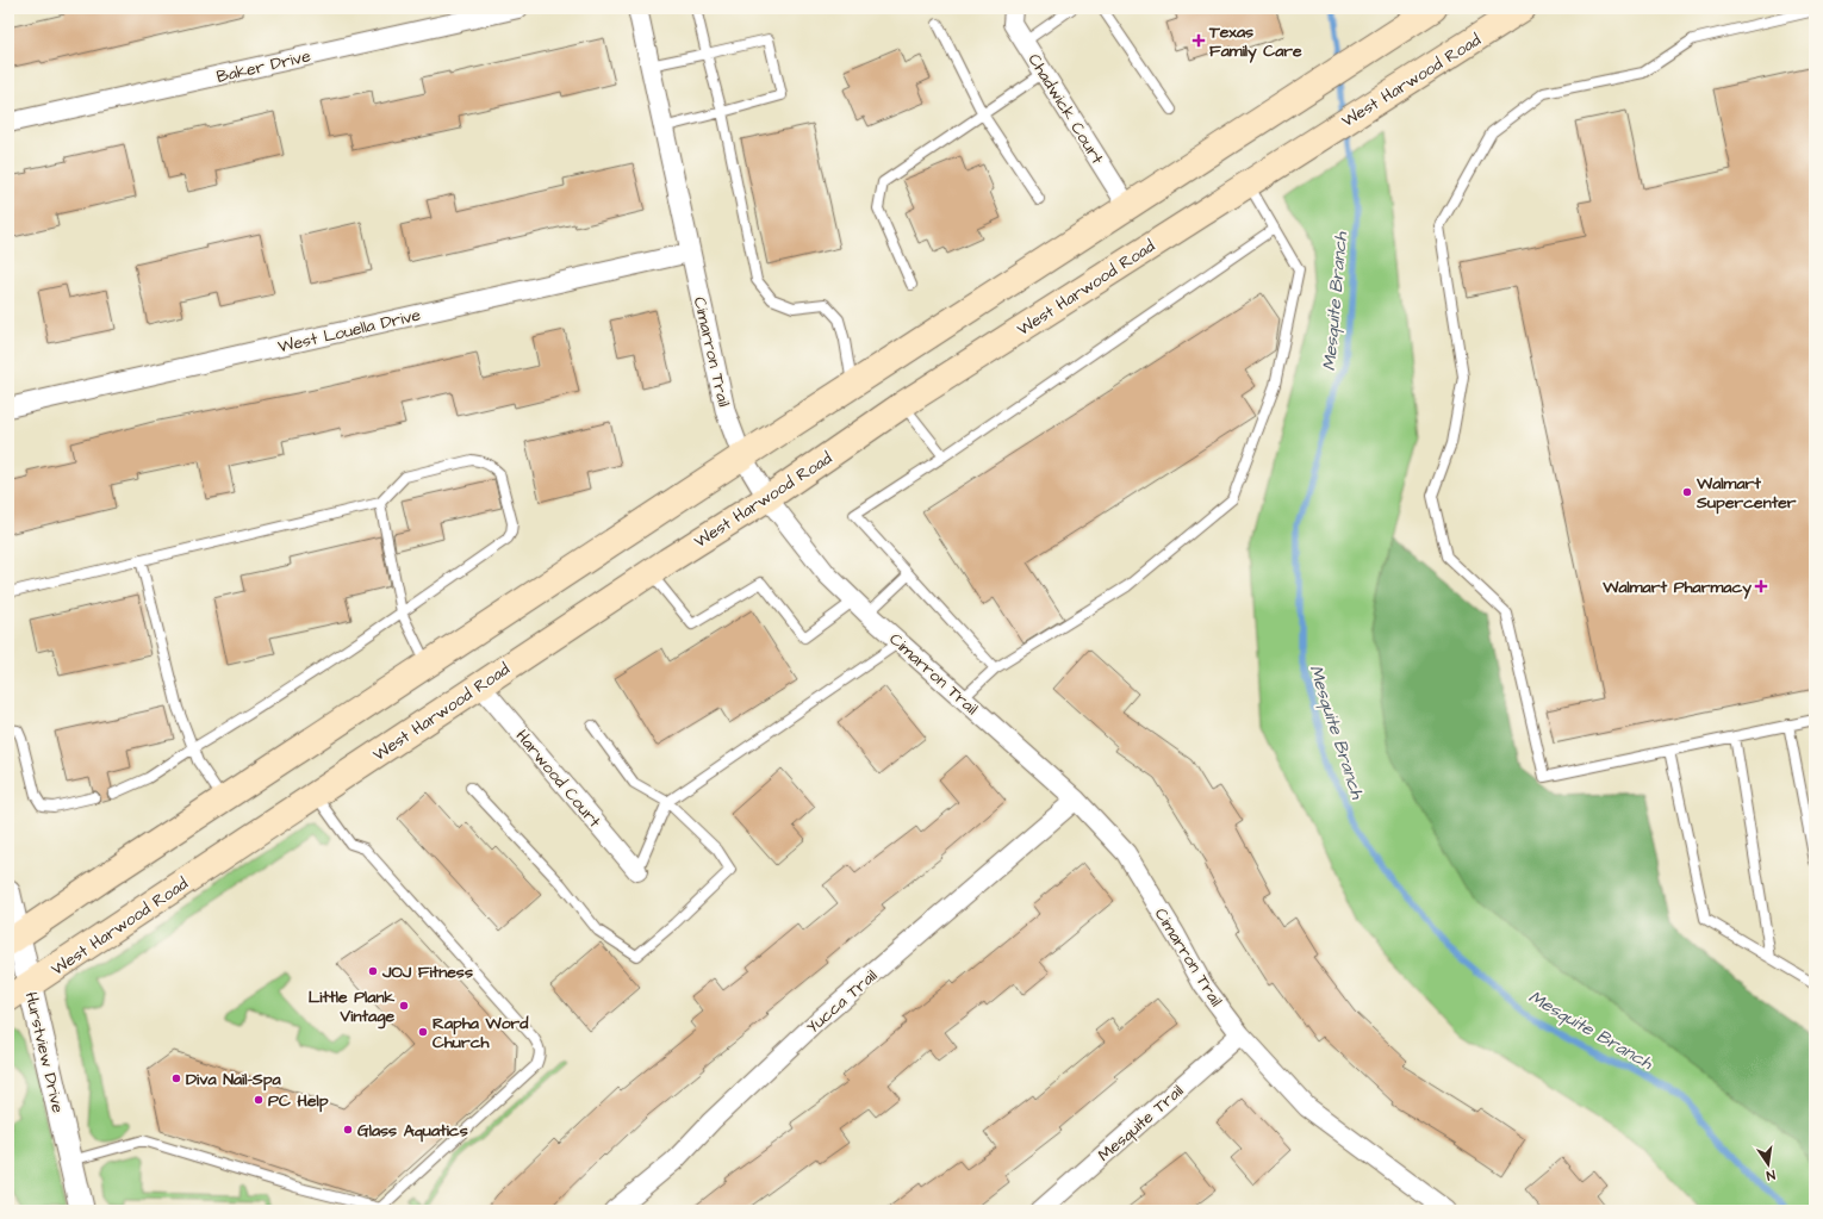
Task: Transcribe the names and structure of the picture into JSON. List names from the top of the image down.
{
  "streets": {
    "main road": ["West Harwood Road"],
    "street": [
      "Baker Drive",
      "Chadwick Court",
      "West Louella Drive",
      "Cimarron Trail",
      "Harwood Court",
      "Yucca Trail",
      "Hurstview Drive",
      "Mesquite Trail"
    ]
  },
  "crossings": [
    ["West Harwood Road", "Cimarron Trail"],
    ["West Harwood Road", "Harwood Court"],
    ["West Harwood Road", "Hurstview Drive"],
    ["West Louella Drive", "Cimarron Trail"],
    ["Cimarron Trail", "Yucca Trail"],
    ["Cimarron Trail", "Mesquite Trail"]
  ],
  "water": ["Mesquite Branch"],
  "places": {
    "health": ["Texas Family Care", "Walmart Pharmacy"],
    "other": [
      "Walmart Supercenter",
      "JOJ Fitness",
      "Little Plank Vintage",
      "Rapha Word Church",
      "Diva Nail-Spa",
      "PC Help",
      "Glass Aquatics"
    ]
  },
  "north": "bottom"
}
